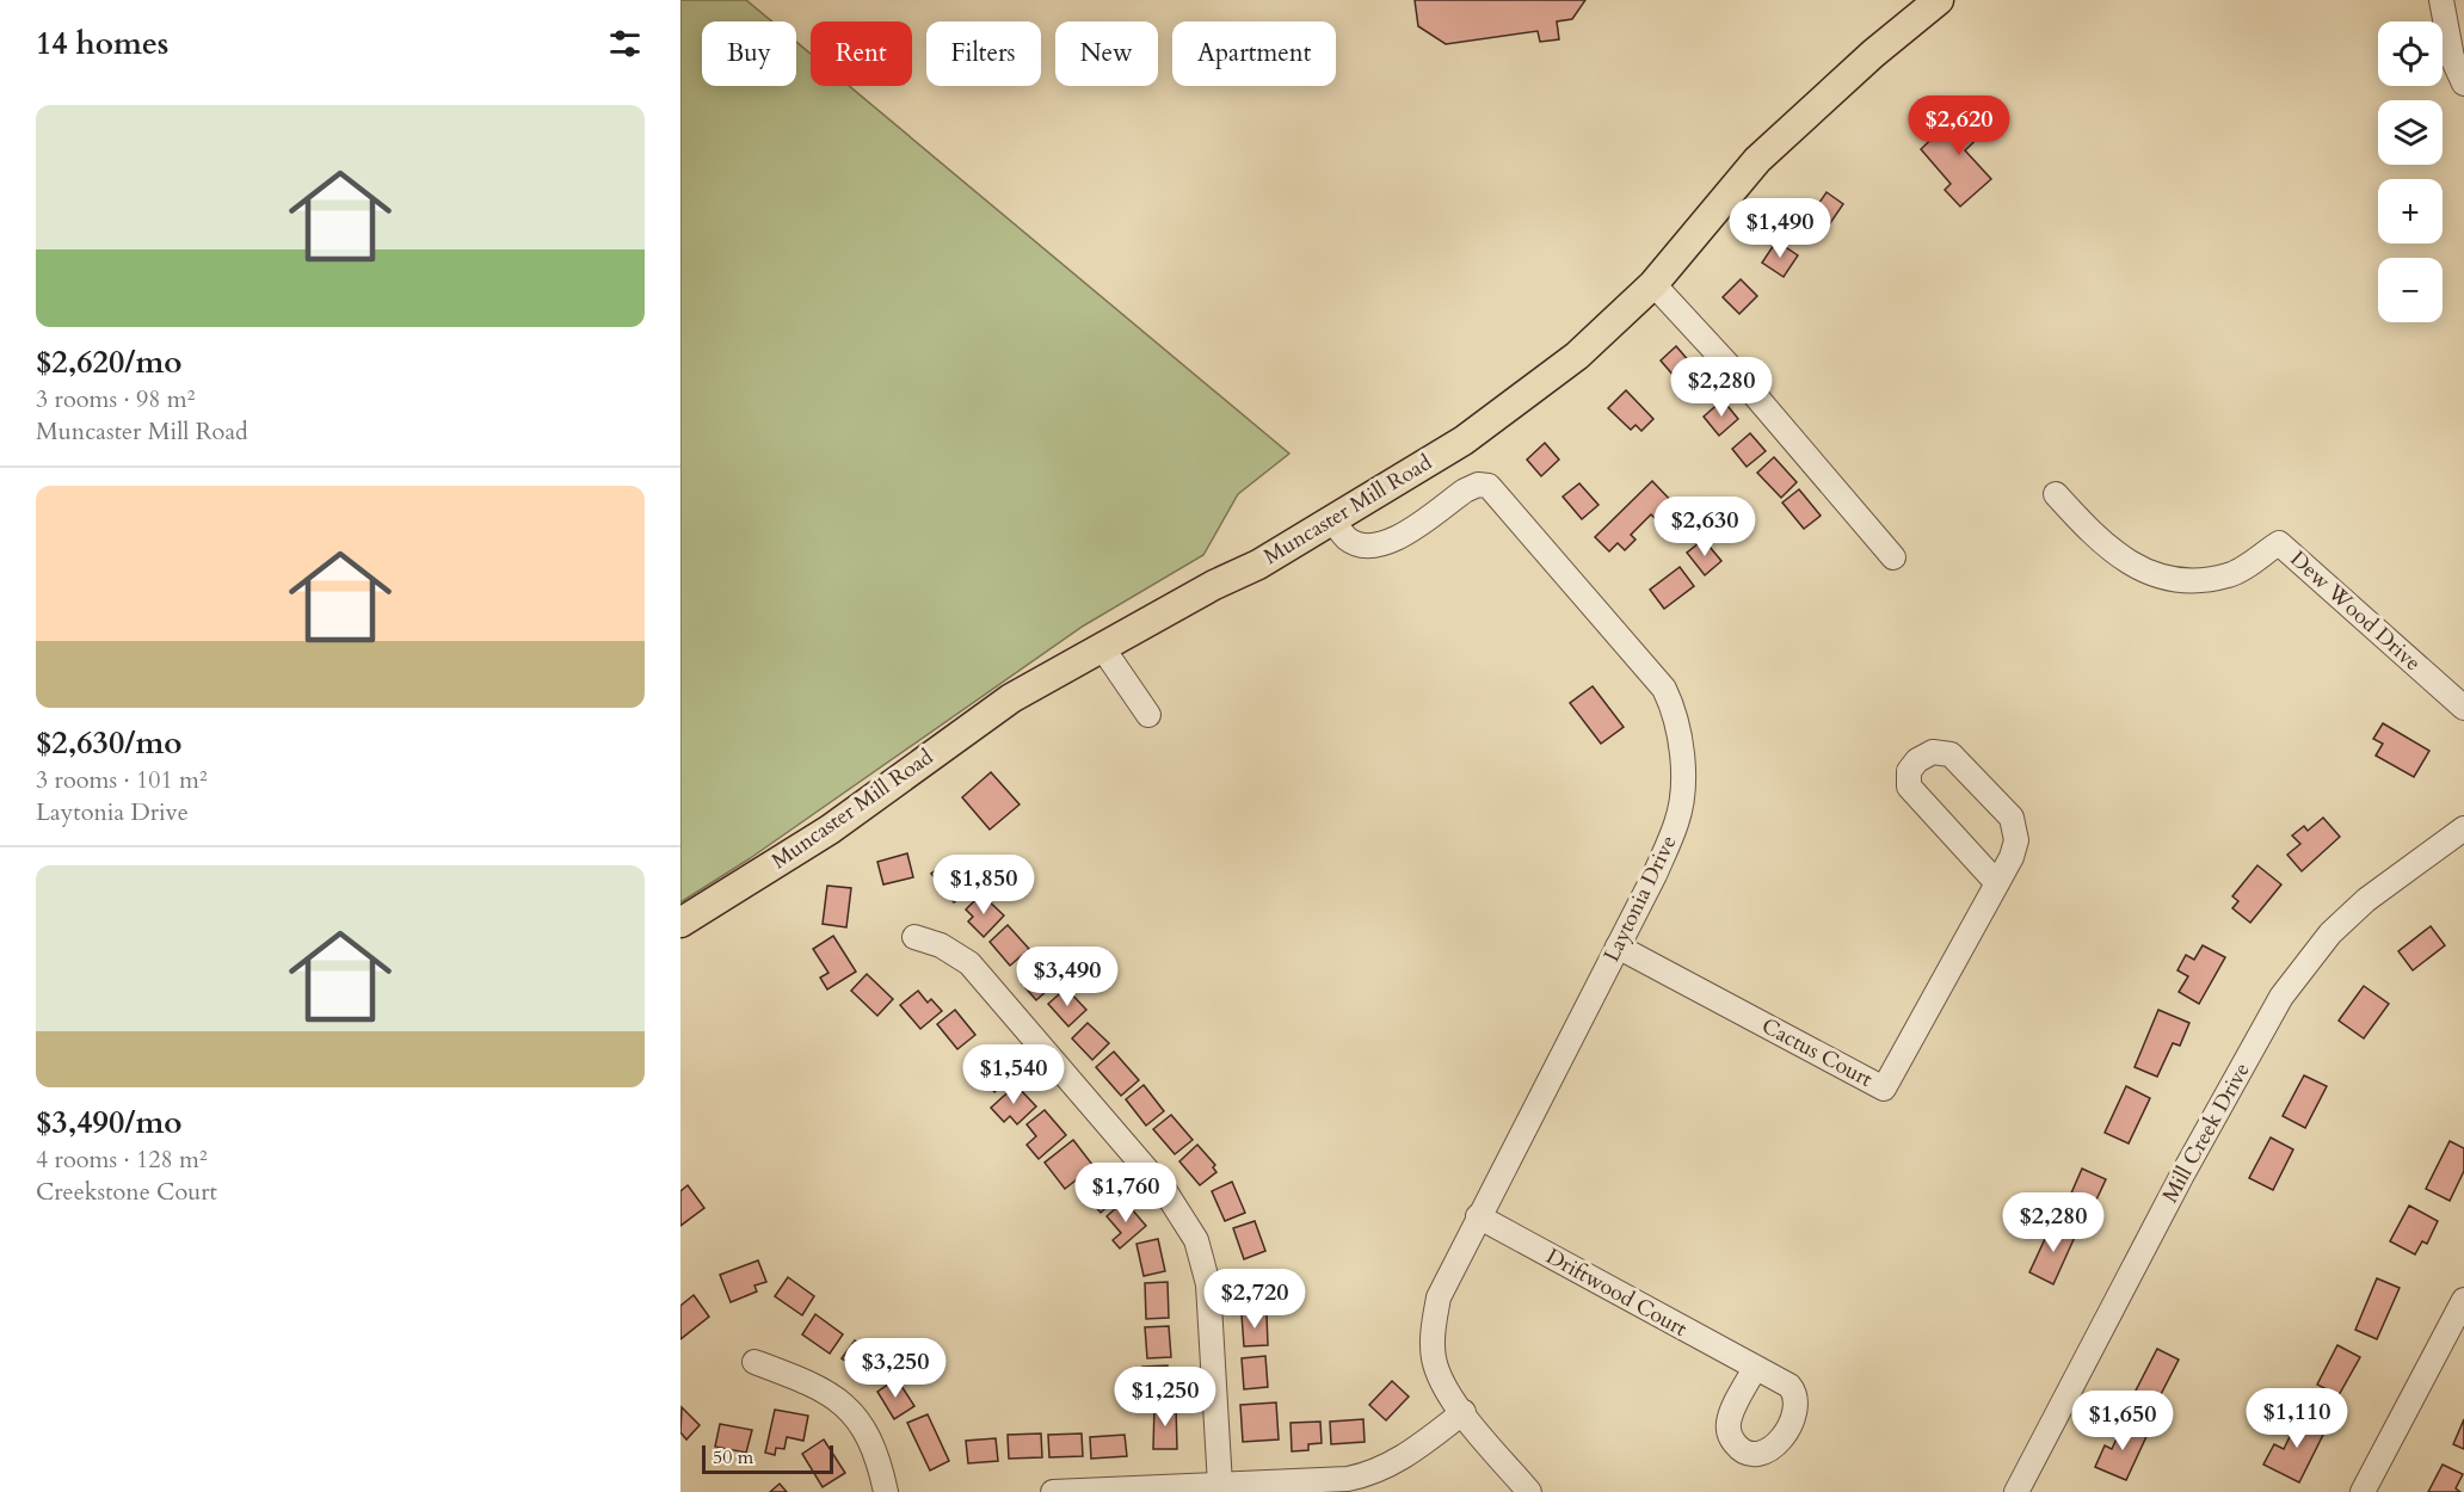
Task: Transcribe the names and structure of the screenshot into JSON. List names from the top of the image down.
{
  "streets": {
    "main road": ["Muncaster Mill Road"],
    "street": [
      "Dew Wood Drive",
      "Laytonia Drive",
      "Cactus Court",
      "Mill Creek Drive",
      "Driftwood Court"
    ]
  },
  "crossings": [
    ["Muncaster Mill Road", "Laytonia Drive"],
    ["Laytonia Drive", "Cactus Court"],
    ["Laytonia Drive", "Driftwood Court"]
  ],
  "scale_bar": "50 m",
  "page": {
    "heading": "14 homes",
    "map_buttons": ["+", "−"],
    "chip": [
      "Buy",
      "Rent",
      "Filters",
      "New",
      "Apartment"
    ],
    "list": [
      {
        "name": "$2,620/mo",
        "note": "3 rooms · 98 m² · Muncaster Mill Road"
      },
      {
        "name": "$2,630/mo",
        "note": "3 rooms · 101 m² · Laytonia Drive"
      },
      {
        "name": "$3,490/mo",
        "note": "4 rooms · 128 m² · Creekstone Court"
      }
    ],
    "price": [
      "$2,620",
      "$1,490",
      "$2,280",
      "$2,630",
      "$1,850",
      "$3,490",
      "$1,540",
      "$1,760",
      "$2,280",
      "$2,720",
      "$3,250",
      "$1,250",
      "$1,110",
      "$1,650"
    ],
    "scale": "50 m"
  }
}
